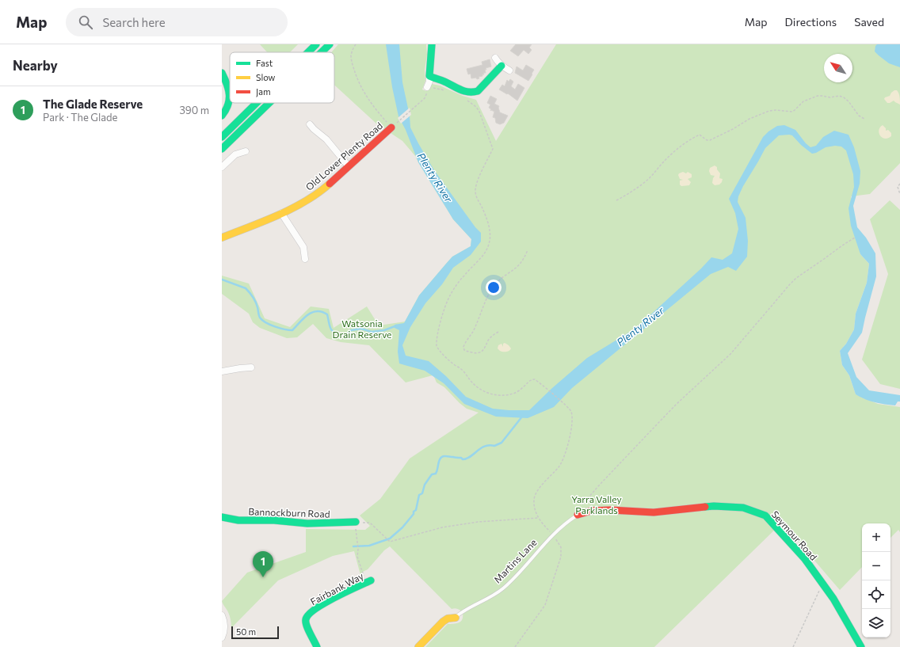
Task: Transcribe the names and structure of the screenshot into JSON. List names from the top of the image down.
{
  "streets": {
    "street": [
      "Old Lower Plenty Road",
      "Bannockburn Road",
      "Seymour Road",
      "Martins Lane",
      "Fairbank Way"
    ]
  },
  "crossings": [
    ["Seymour Road", "Martins Lane"]
  ],
  "water": ["Plenty River"],
  "parks": ["Watsonia Drain Reserve", "Yarra Valley Parklands"],
  "legend": ["Fast", "Slow", "Jam"],
  "scale_bar": "50 m",
  "north": "top left",
  "page": {
    "header": "Map",
    "search": "Search here",
    "nav": ["Map", "Directions", "Saved"],
    "heading": "Nearby",
    "list": [
      {
        "mark": "1",
        "name": "The Glade Reserve",
        "note": "Park · The Glade",
        "value": "390 m"
      }
    ],
    "map_buttons": ["+", "−"],
    "pins": "1",
    "scale": "50 m"
  }
}
